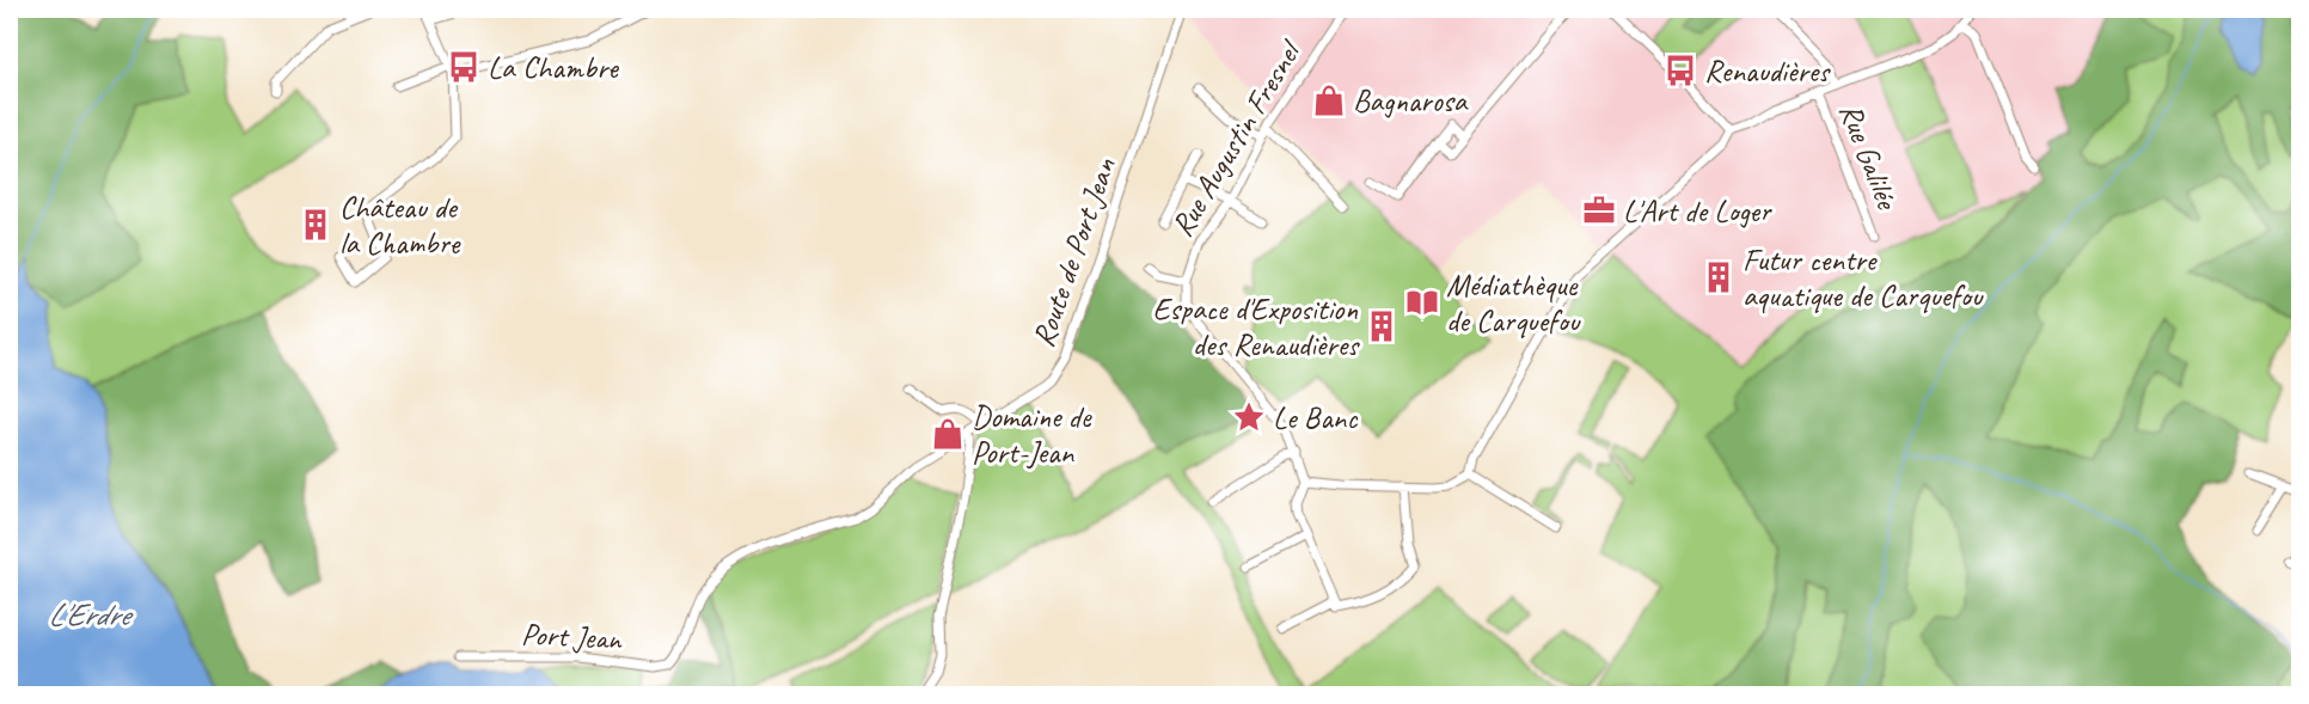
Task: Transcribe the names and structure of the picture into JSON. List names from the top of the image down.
{
  "streets": {
    "street": [
      "Rue Augustin Fresnel",
      "Rue Galilée",
      "Route de Port Jean",
      "Port Jean"
    ]
  },
  "crossings": [
    ["Route de Port Jean", "Port Jean"]
  ],
  "water": ["L'Erdre"],
  "places": {
    "bus stop": ["La Chambre", "Renaudières"],
    "shop": ["Bagnarosa", "Domaine de Port-Jean"],
    "office": ["L'Art de Loger"],
    "building": ["Château de la Chambre", "Futur centre aquatique de Carquefou", "Espace d'Exposition des Renaudières"],
    "library": ["Médiathèque de Carquefou"],
    "place": ["Le Banc"]
  }
}
